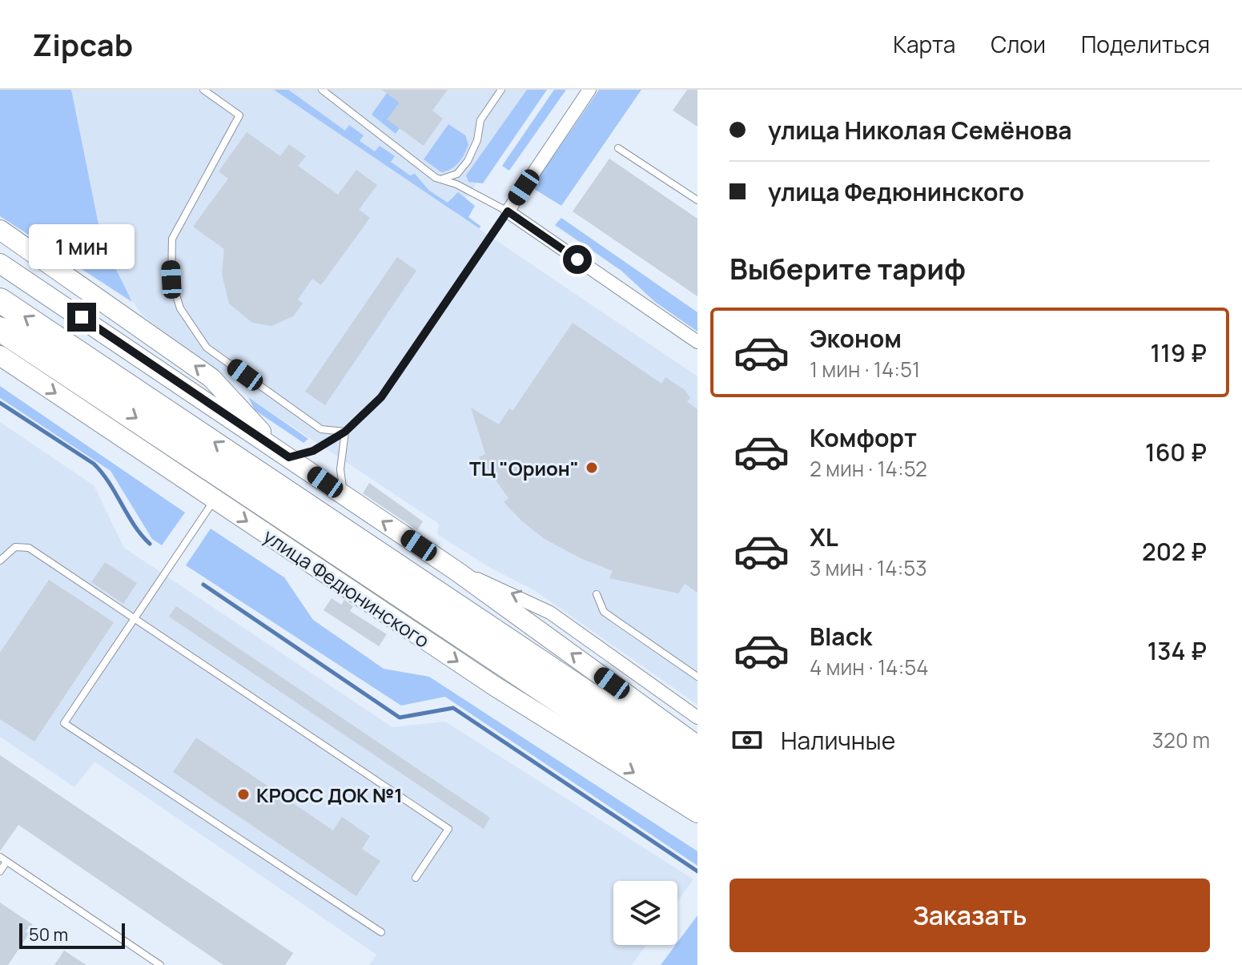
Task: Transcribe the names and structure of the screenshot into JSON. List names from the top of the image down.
{
  "streets": {
    "highway": ["улица Федюнинского"]
  },
  "places": ["ТЦ \"Орион\"", "КРОСС ДОК №1"],
  "scale_bar": "50 m",
  "page": {
    "header": "Zipcab",
    "nav": ["Карта", "Слои", "Поделиться"],
    "banner": ["улица Николая Семёнова", "улица Федюнинского"],
    "bubble": "1 мин",
    "heading": "Выберите тариф",
    "list": [
      {
        "name": "Эконом",
        "note": "1 мин · 14:51",
        "value": "119 ₽"
      },
      {
        "name": "Комфорт",
        "note": "2 мин · 14:52",
        "value": "160 ₽"
      },
      {
        "name": "XL",
        "note": "3 мин · 14:53",
        "value": "202 ₽"
      },
      {
        "name": "Black",
        "note": "4 мин · 14:54",
        "value": "134 ₽"
      }
    ],
    "pay": ["Наличные", "320 m"],
    "buttons": "Заказать",
    "scale": "50 m"
  }
}
